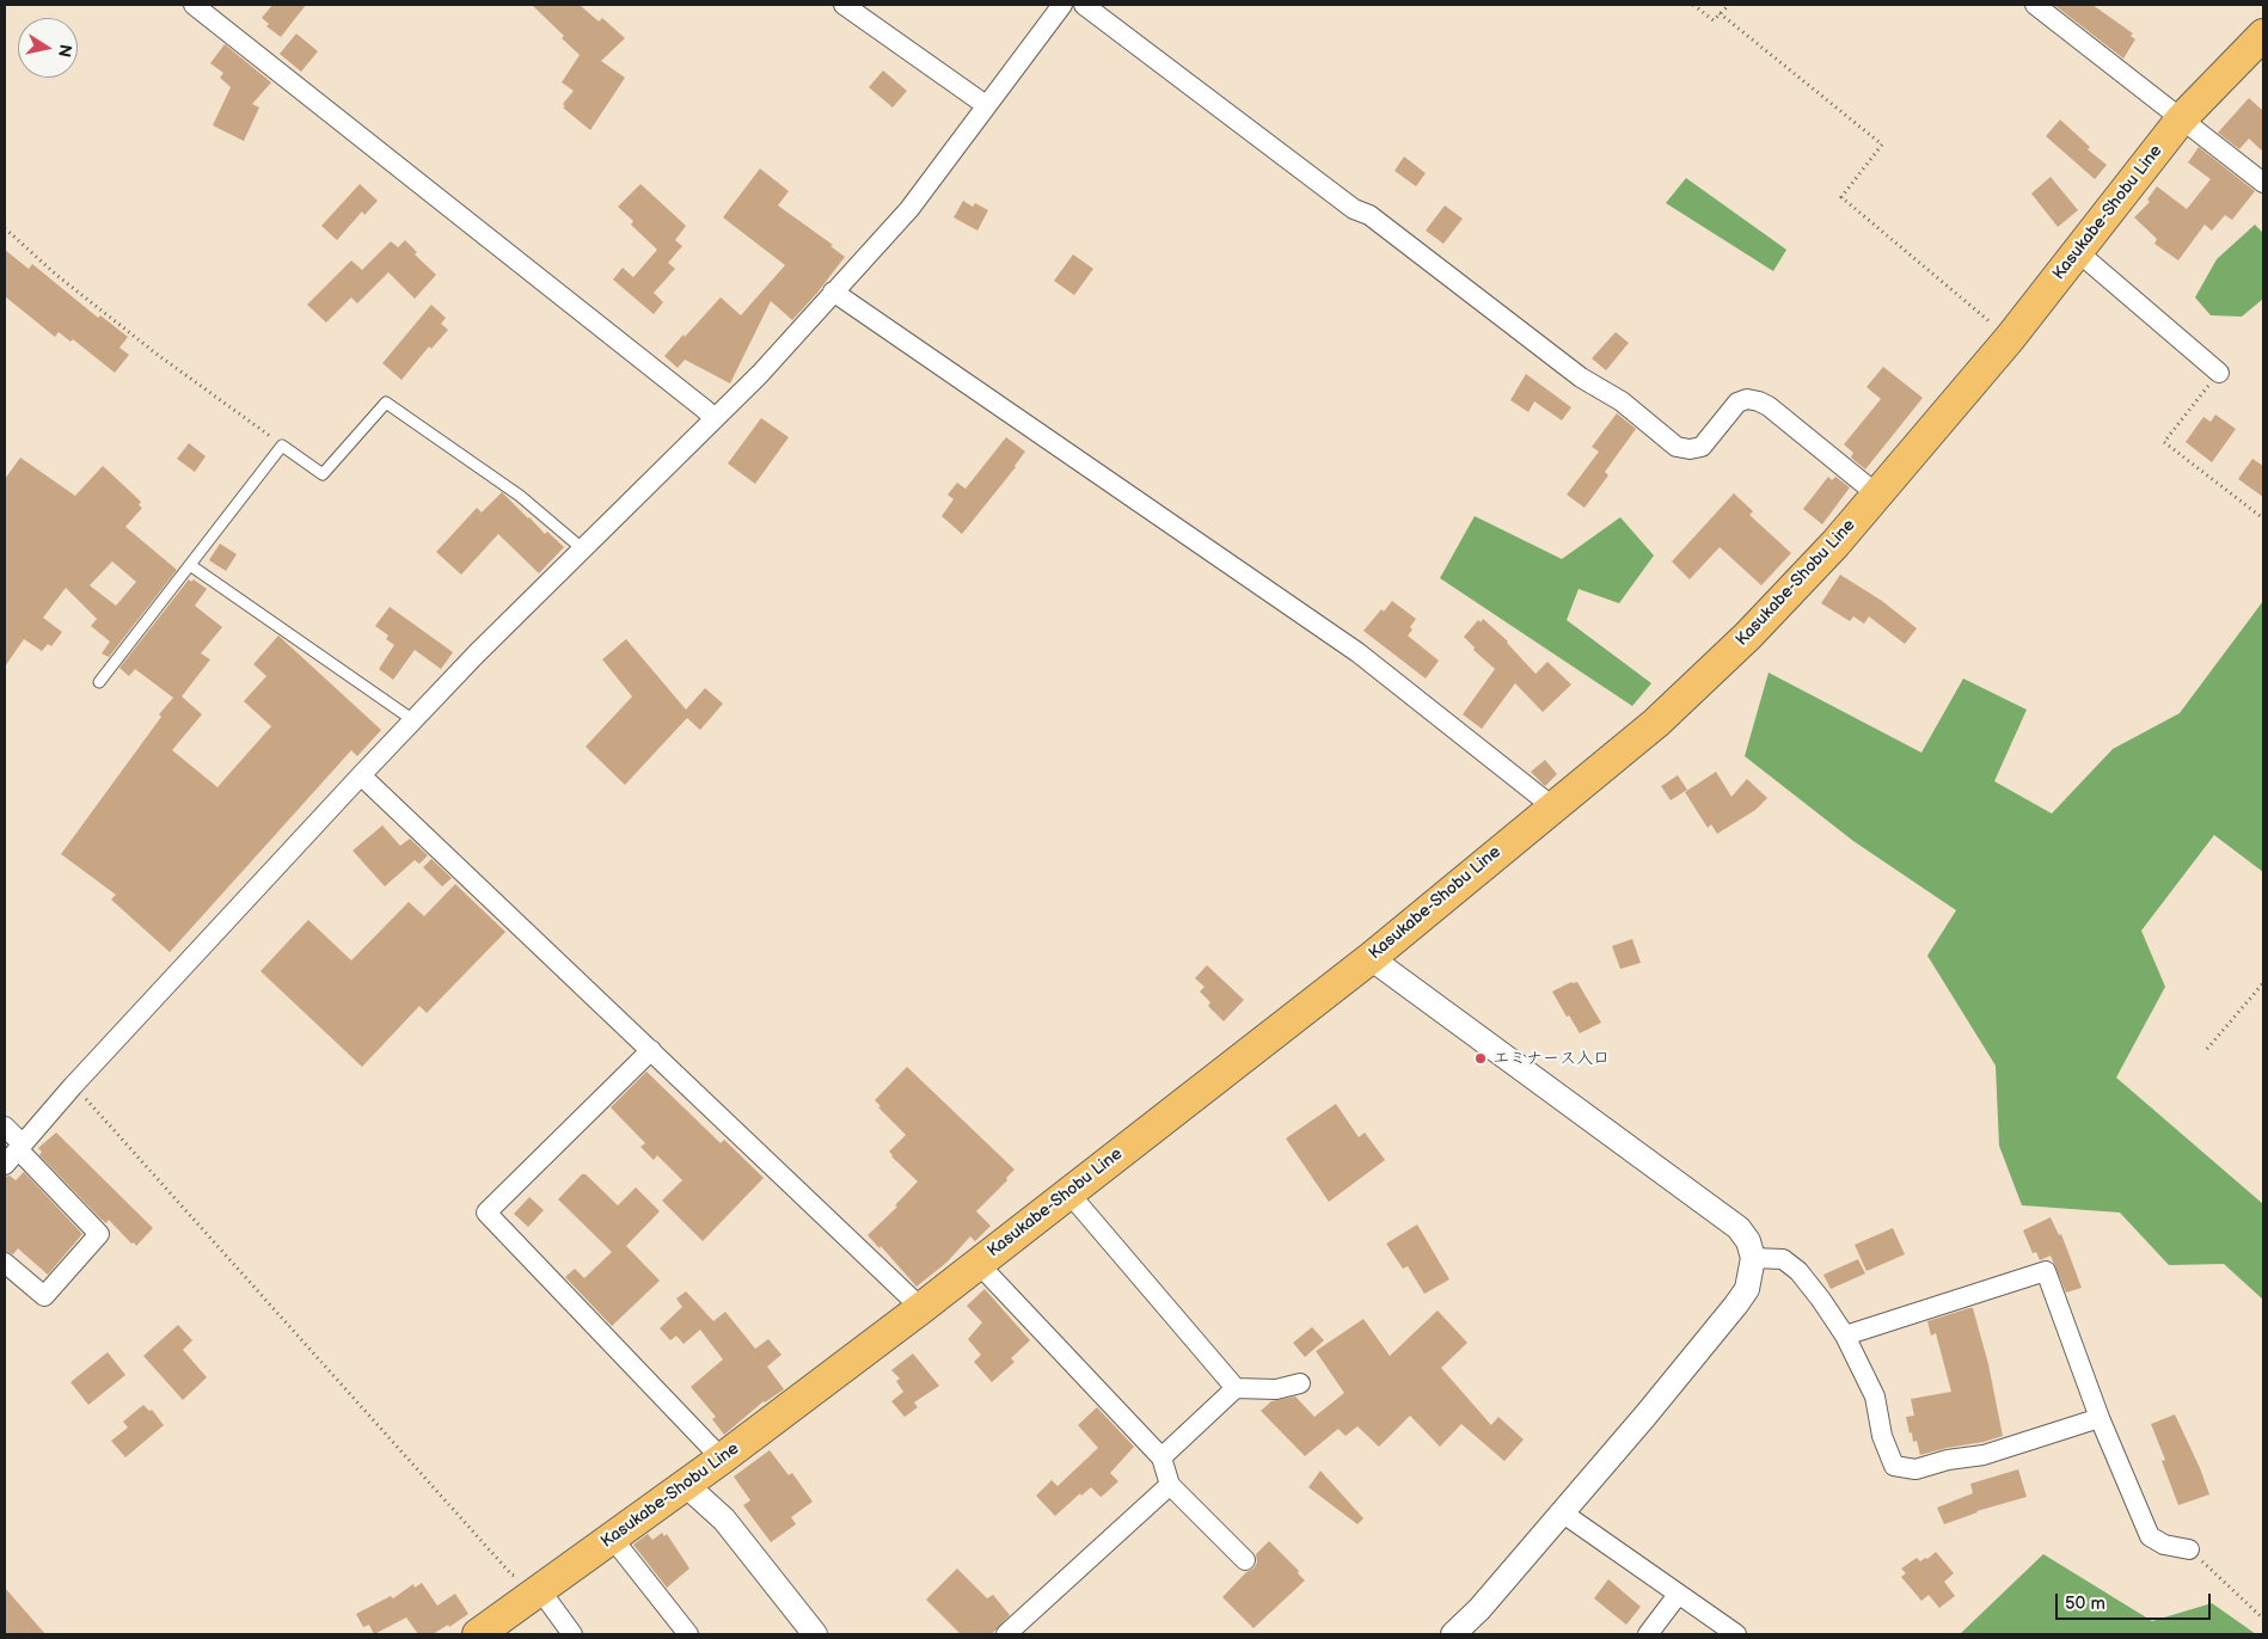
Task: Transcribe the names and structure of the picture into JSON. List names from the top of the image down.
{
  "streets": {
    "main road": ["Kasukabe-Shobu Line"]
  },
  "places": ["エミナース入口"],
  "scale_bar": "50 m",
  "north": "right"
}
